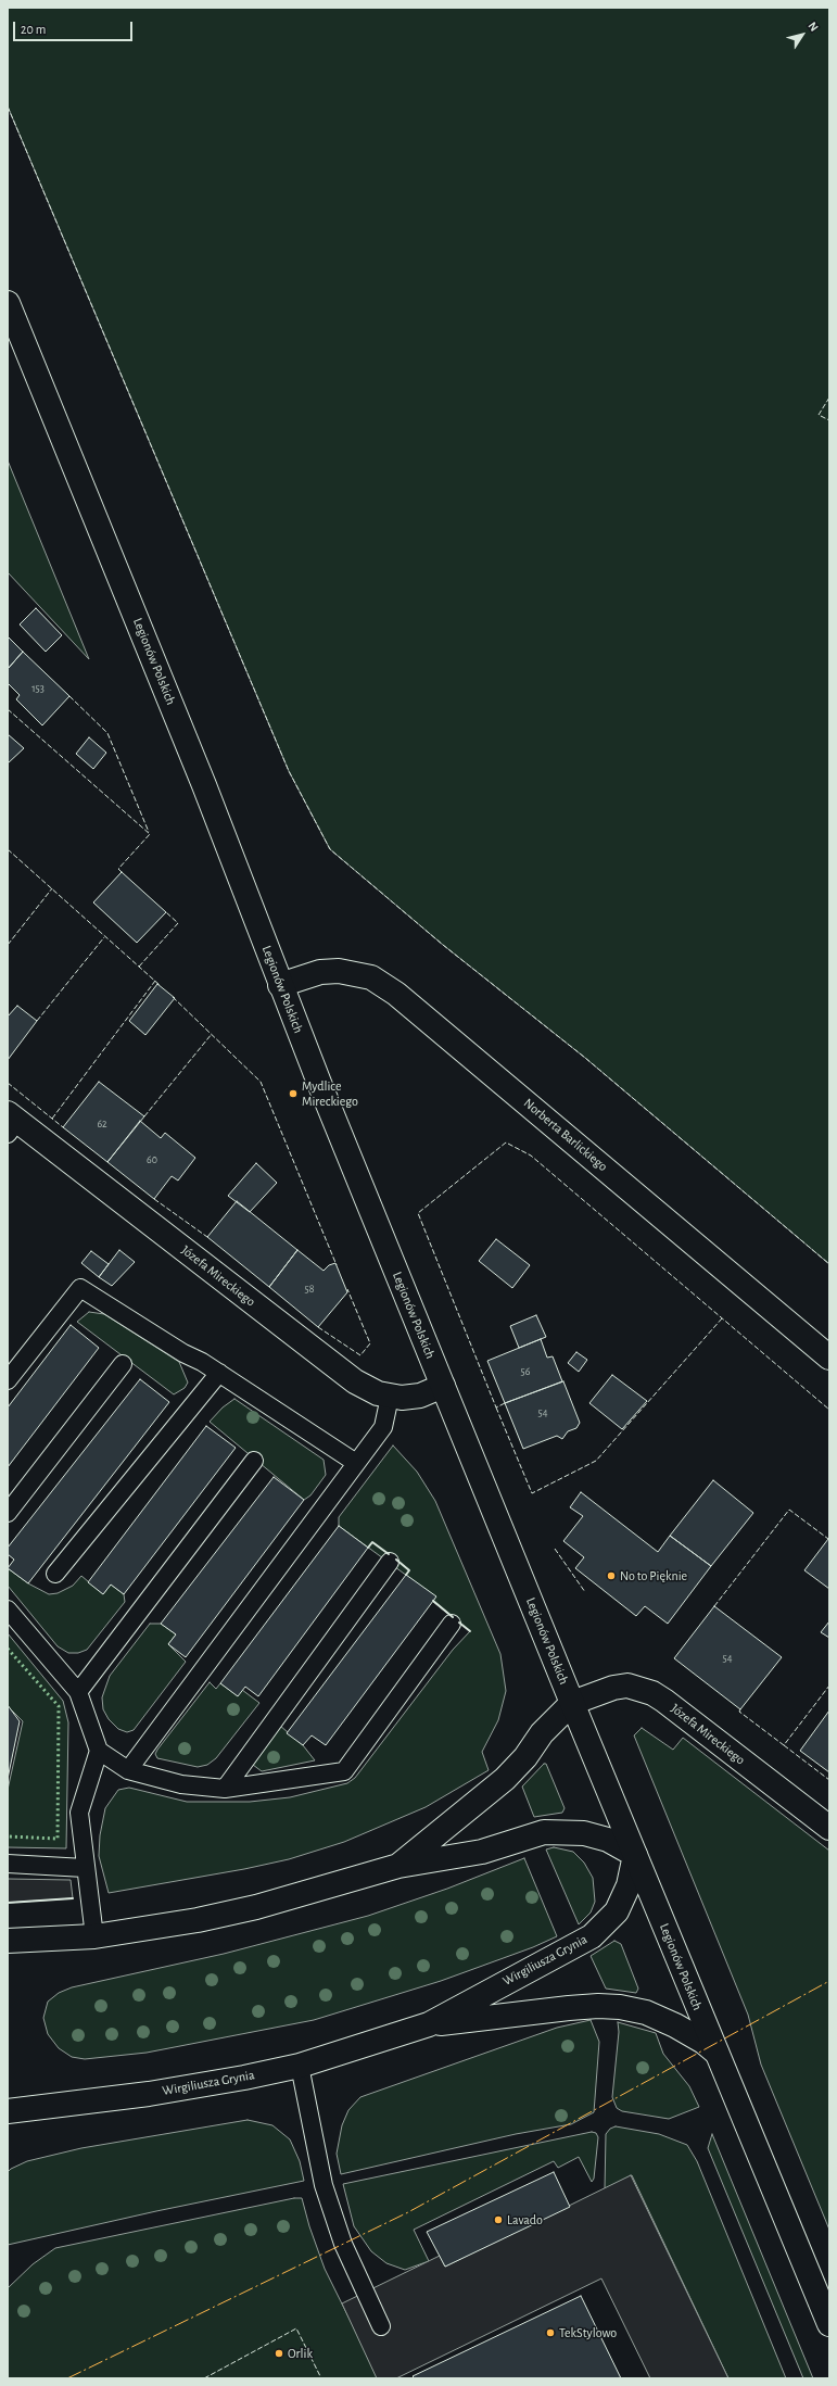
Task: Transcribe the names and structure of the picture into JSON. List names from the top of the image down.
{
  "streets": {
    "street": [
      "Legionów Polskich",
      "Norberta Barlickiego",
      "Józefa Mireckiego",
      "Wirgiliusza Grynia"
    ]
  },
  "crossings": [
    ["Legionów Polskich", "Norberta Barlickiego"],
    ["Legionów Polskich", "Józefa Mireckiego"],
    ["Legionów Polskich", "Wirgiliusza Grynia"]
  ],
  "places": [
    "Mydlice Mireckiego",
    "No to Pięknie",
    "Lavado",
    "TekStylowo",
    "Orlik"
  ],
  "house_numbers": [
    "153",
    "62",
    "60",
    "58",
    "56",
    "54",
    "54"
  ],
  "scale_bar": "20 m",
  "north": "top right"
}
